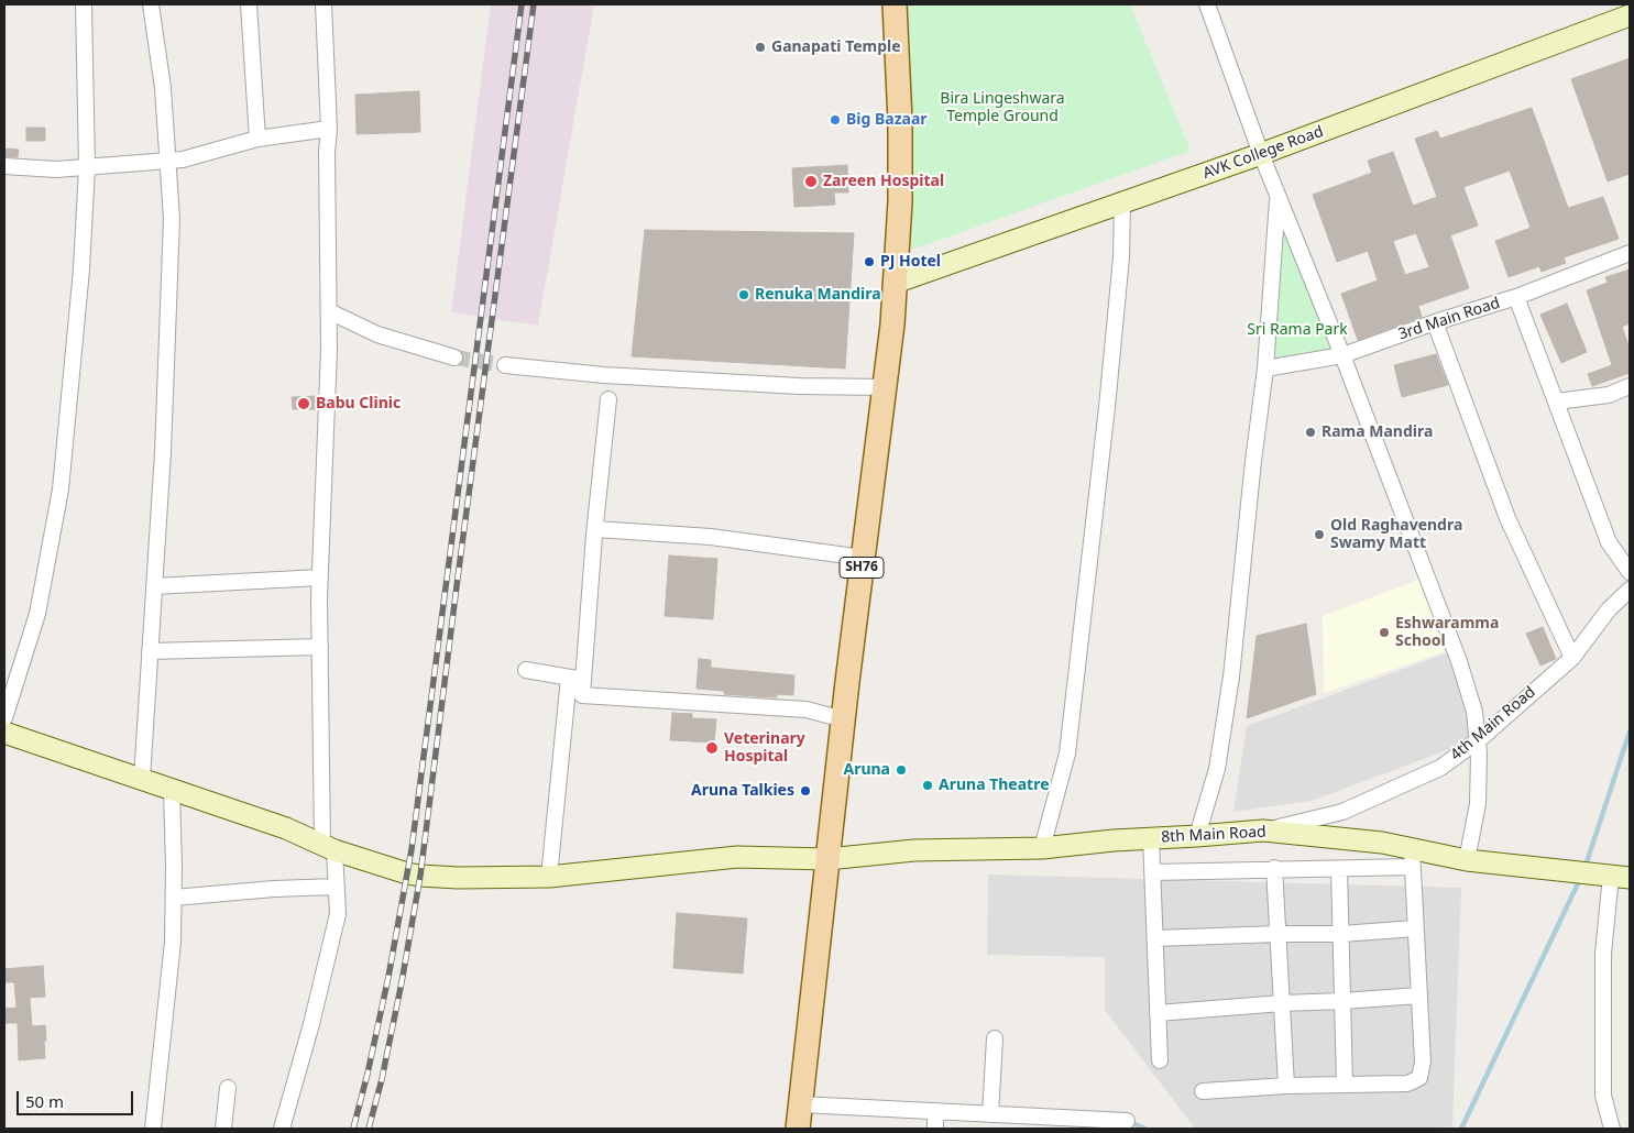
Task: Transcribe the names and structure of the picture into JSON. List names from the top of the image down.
{
  "streets": {
    "main road": ["SH76"],
    "street": [
      "AVK College Road",
      "3rd Main Road",
      "4th Main Road",
      "8th Main Road"
    ]
  },
  "crossings": [
    ["AVK College Road", "SH76"],
    ["SH76", "8th Main Road"],
    ["4th Main Road", "8th Main Road"]
  ],
  "parks": ["Bira Lingeshwara Temple Ground", "Sri Rama Park"],
  "places": [
    "Ganapati Temple",
    "Big Bazaar",
    "Zareen Hospital",
    "PJ Hotel",
    "Renuka Mandira",
    "Babu Clinic",
    "Rama Mandira",
    "Old Raghavendra Swamy Matt",
    "Eshwaramma School",
    "Veterinary Hospital",
    "Aruna",
    "Aruna Theatre",
    "Aruna Talkies"
  ],
  "scale_bar": "50 m"
}
